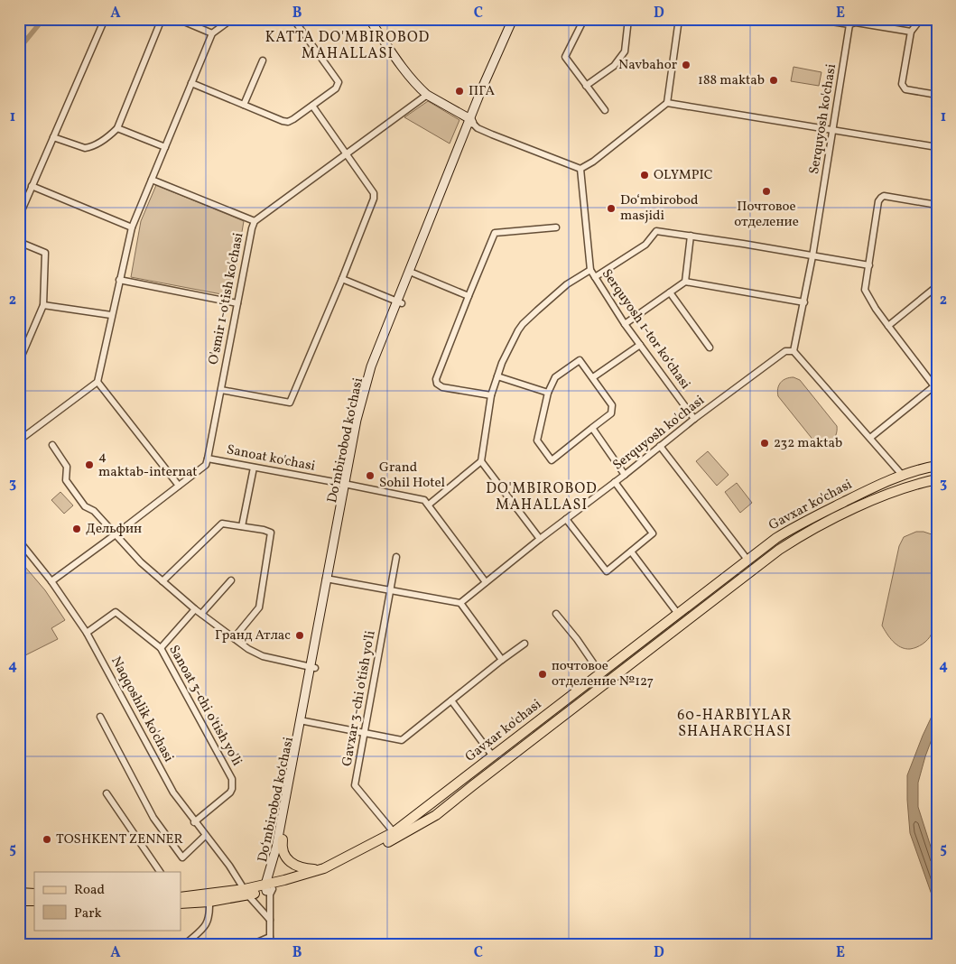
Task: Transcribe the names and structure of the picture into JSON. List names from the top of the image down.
{
  "streets": {
    "main road": ["Doʻmbirobod koʻchasi", "Gavxar ko'chasi"],
    "street": [
      "Serquyosh ko'chasi",
      "O'smir 1-o'tish ko'chasi",
      "Serquyosh 1-tor koʻchasi",
      "Sanoat ko'chasi",
      "Gavxar 3-chi o'tish yo'li",
      "Sanoat 3-chi o'tish yo'li",
      "Naqqoshlik ko'chasi"
    ]
  },
  "crossings": [
    ["Serquyosh ko'chasi", "Serquyosh 1-tor koʻchasi"],
    ["O'smir 1-o'tish ko'chasi", "Sanoat ko'chasi"],
    ["Doʻmbirobod koʻchasi", "Sanoat ko'chasi"],
    ["Doʻmbirobod koʻchasi", "Gavxar ko'chasi"],
    ["Sanoat ko'chasi", "Naqqoshlik ko'chasi"],
    ["Gavxar ko'chasi", "Gavxar 3-chi o'tish yo'li"],
    ["Gavxar ko'chasi", "Naqqoshlik ko'chasi"],
    ["Sanoat 3-chi o'tish yo'li", "Naqqoshlik ko'chasi"]
  ],
  "districts": ["KATTA DO'MBIROBOD MAHALLASI", "DO'MBIROBOD MAHALLASI", "60-HARBIYLAR SHAHARCHASI"],
  "places": [
    "Navbahor",
    "188 maktab",
    "ПГА",
    "OLYMPIC",
    "Почтовое отделение",
    "Do‘mbirobod masjidi",
    "232 maktab",
    "4 maktab-internat",
    "Grand Sohil Hotel",
    "Дельфин",
    "Гранд Атлас",
    "почтовое отделение №127",
    "TOSHKENT ZENNER"
  ],
  "legend": ["Road", "Park"],
  "grid": {
    "columns": [
      "A",
      "B",
      "C",
      "D",
      "E"
    ],
    "rows": [
      "1",
      "2",
      "3",
      "4",
      "5"
    ]
  }
}
